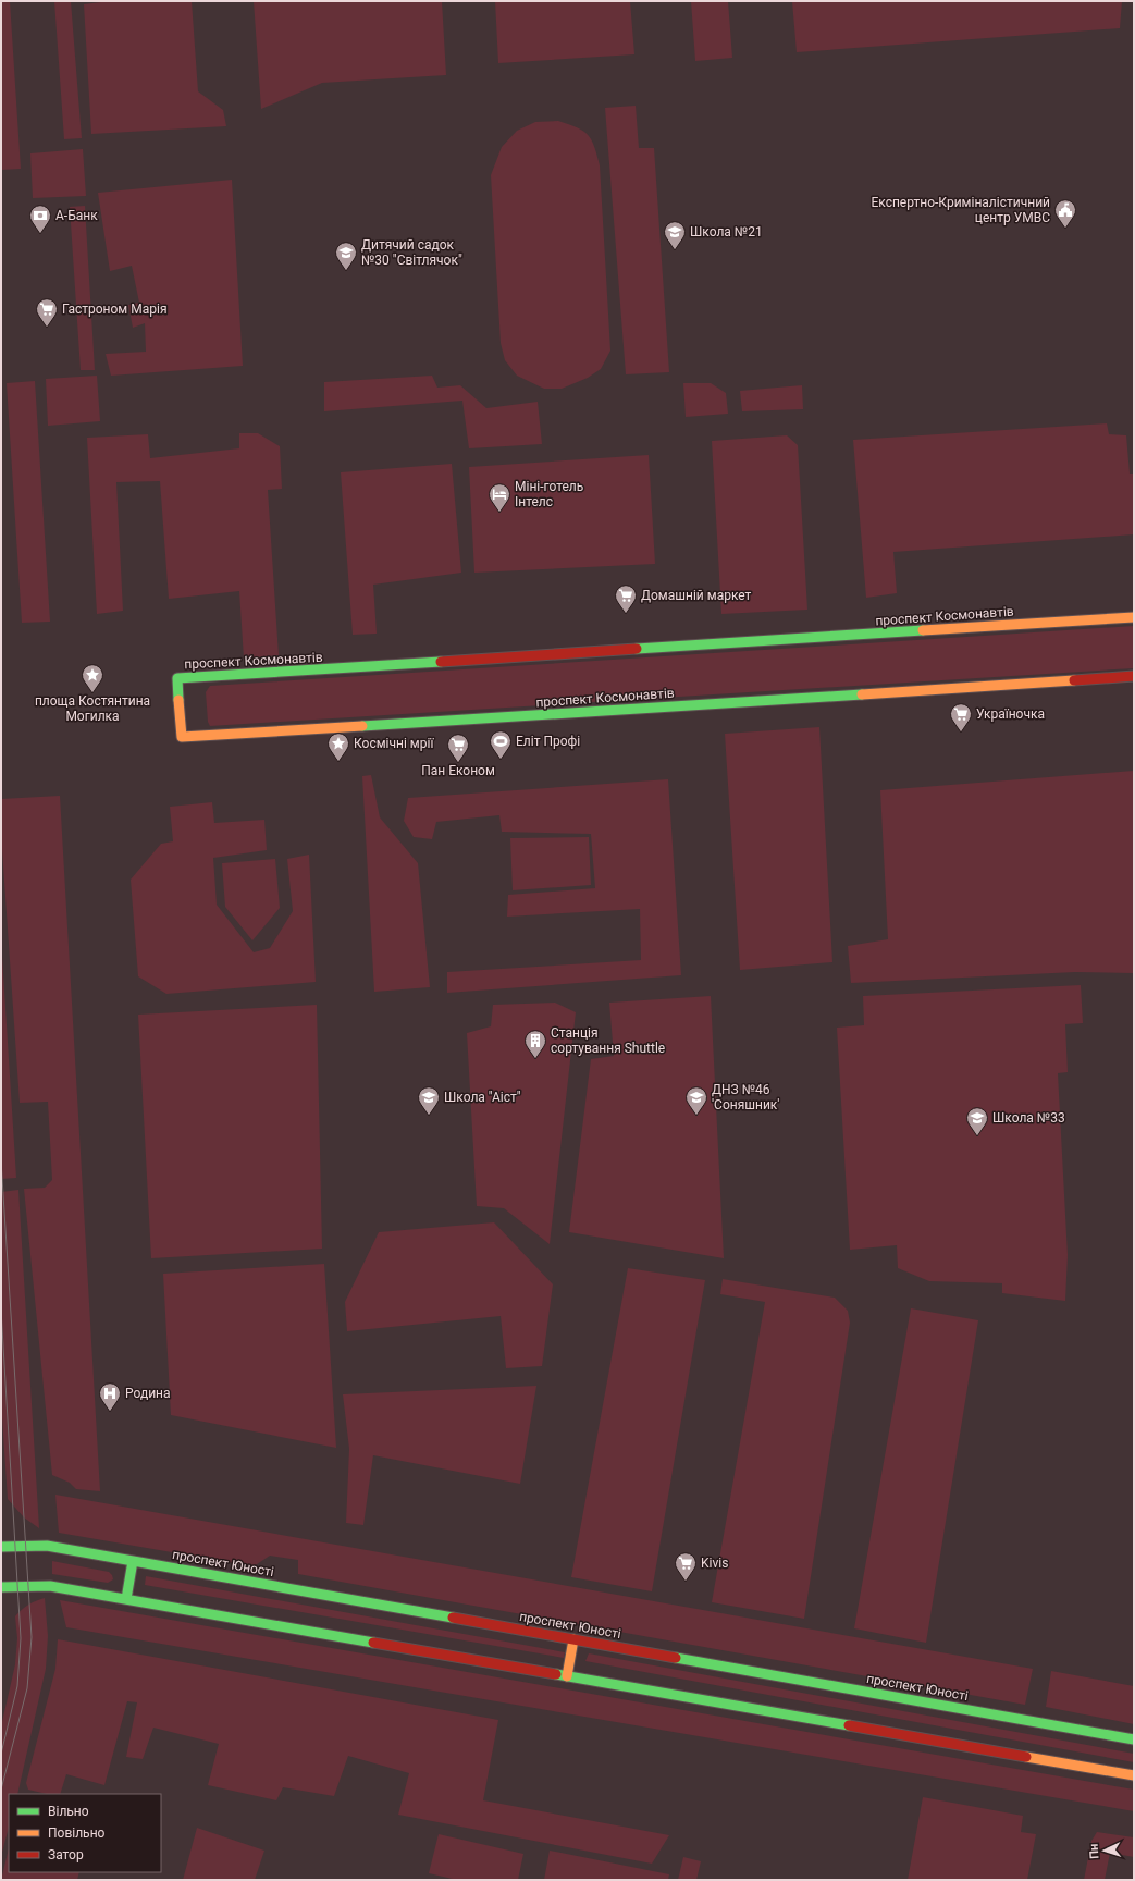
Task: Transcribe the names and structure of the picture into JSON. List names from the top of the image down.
{
  "streets": {
    "main road": ["проспект Космонавтів", "проспект Юності"]
  },
  "places": {
    "public building": ["Експертно-Криміналістичний центр УМВС"],
    "bank": ["А-Банк"],
    "school or university": [
      "Школа №21",
      "Дитячий садок №30 \"Світлячок\"",
      "Школа \"Аіст\"",
      "ДНЗ №46 'Соняшник'",
      "Школа №33"
    ],
    "supermarket": [
      "Гастроном Марія",
      "Домашній маркет",
      "Україночка",
      "Пан Економ",
      "Kivis"
    ],
    "hotel": ["Міні-готель Інтелс"],
    "place": ["площа Костянтина Могилка", "Космічні мрії"],
    "sports": ["Еліт Профі"],
    "building": ["Станція сортування Shuttle"],
    "hospital": ["Родина"]
  },
  "legend": ["Вільно", "Повільно", "Затор"],
  "north": "left"
}
